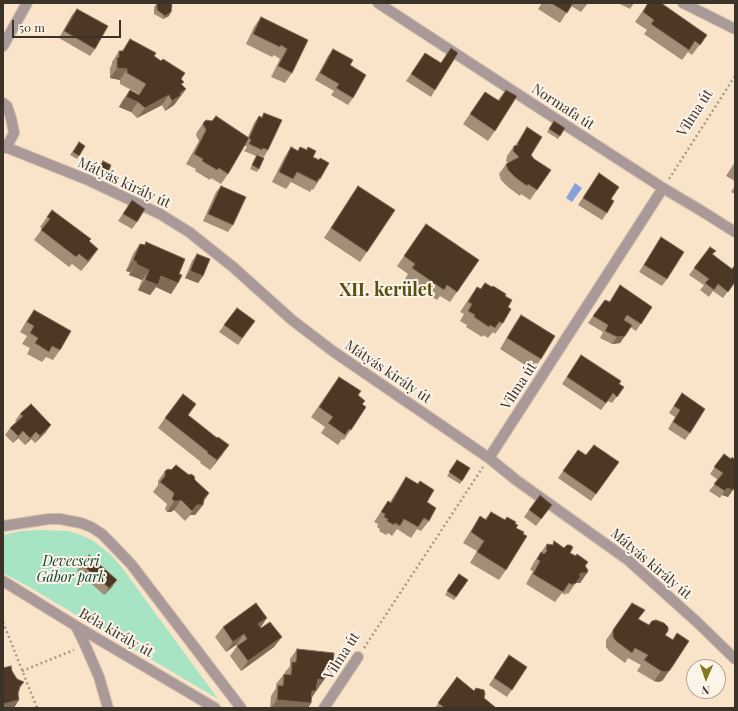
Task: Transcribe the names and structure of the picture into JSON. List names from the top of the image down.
{
  "streets": {
    "street": [
      "Normafa út",
      "Vilma út",
      "Mátyás király út",
      "Béla király út"
    ]
  },
  "crossings": [
    ["Normafa út", "Vilma út"],
    ["Vilma út", "Mátyás király út"]
  ],
  "districts": ["XII. kerület"],
  "parks": ["Devecseri Gábor park"],
  "scale_bar": "50 m",
  "north": "bottom"
}
